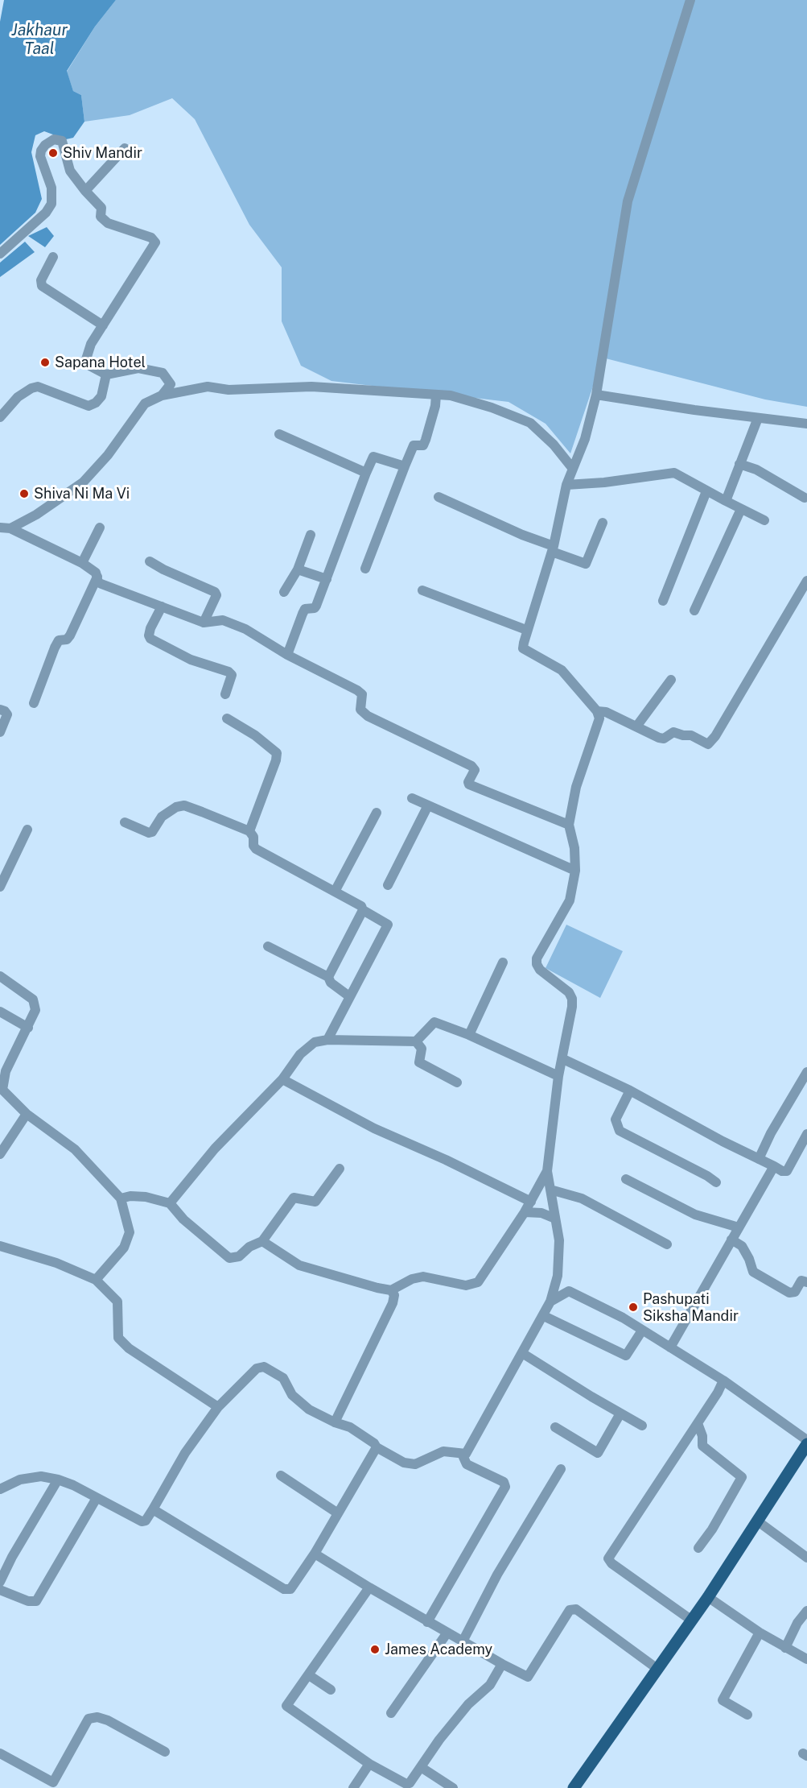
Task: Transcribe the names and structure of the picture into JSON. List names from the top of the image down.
{
  "water": ["Jakhaur Taal"],
  "places": [
    "Shiv Mandir",
    "Sapana Hotel",
    "Shiva Ni Ma Vi",
    "Pashupati Siksha Mandir",
    "James Academy"
  ]
}
